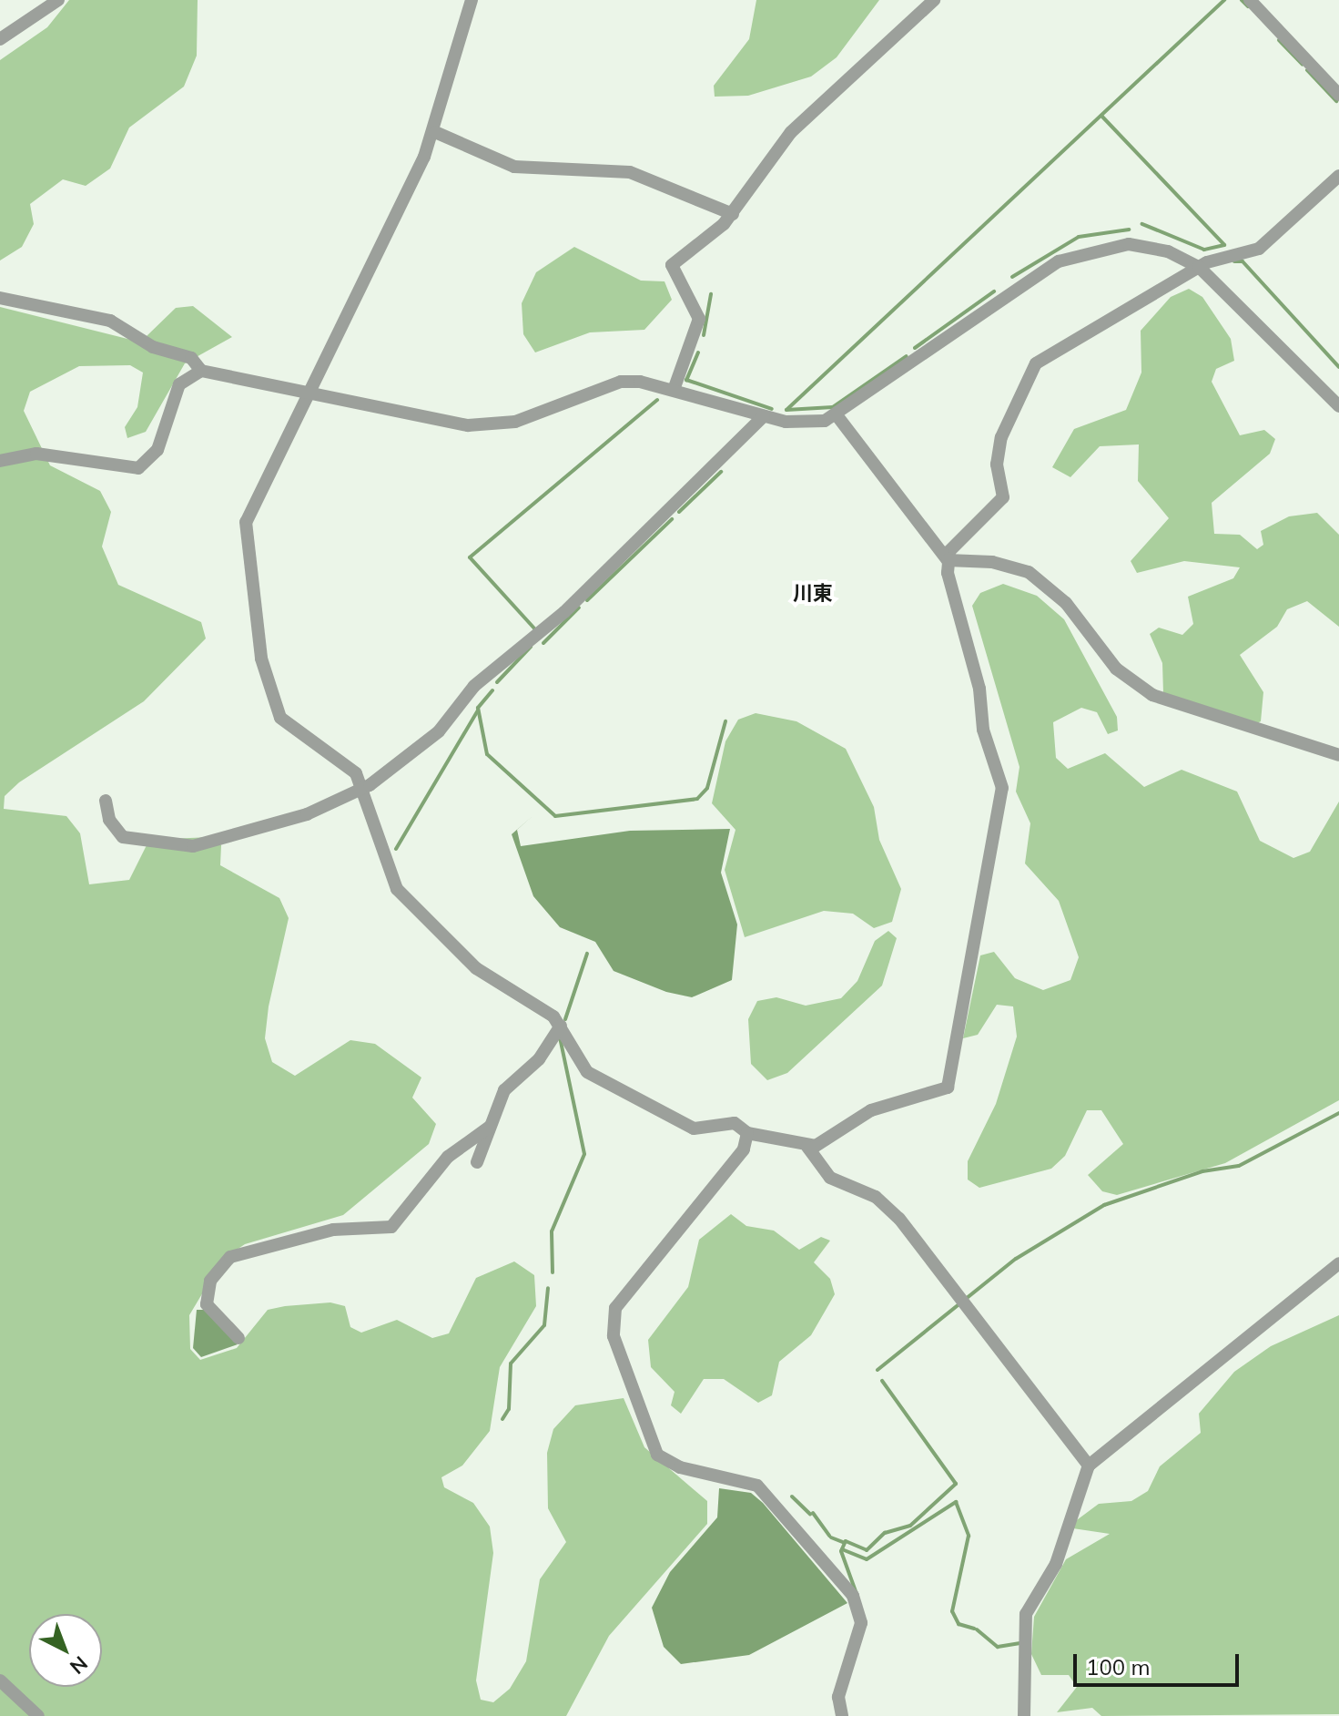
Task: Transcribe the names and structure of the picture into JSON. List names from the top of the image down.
{
  "districts": ["川東"],
  "scale_bar": "100 m",
  "north": "bottom right"
}
